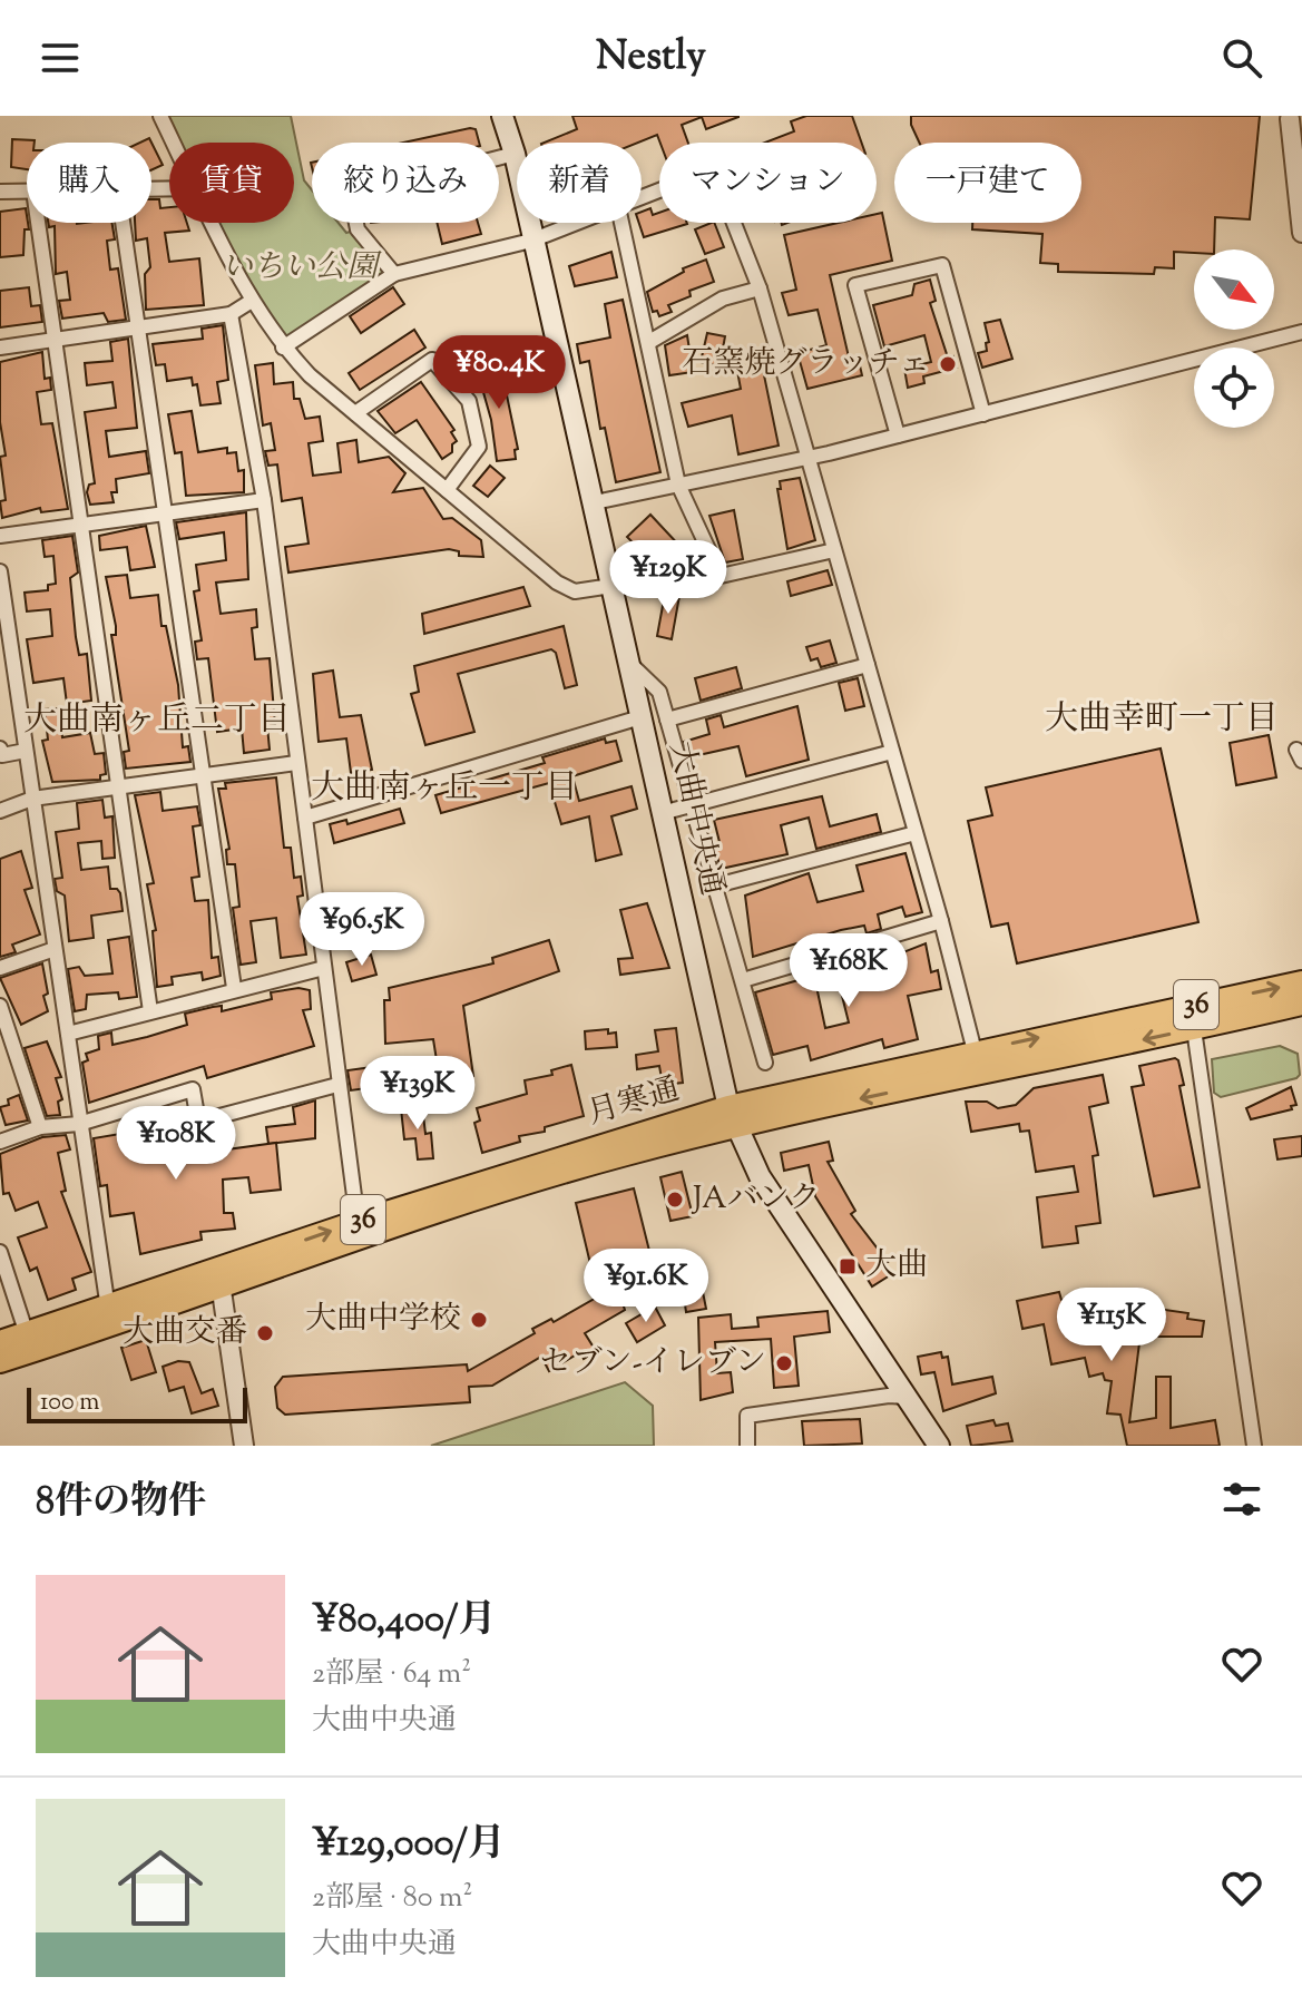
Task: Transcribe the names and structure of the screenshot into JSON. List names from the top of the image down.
{
  "streets": {
    "highway": ["36", "月寒通"],
    "main road": ["大曲中央通"]
  },
  "crossings": [
    ["大曲中央通", "月寒通"]
  ],
  "districts": ["大曲幸町一丁目", "大曲南ヶ丘二丁目", "大曲南ヶ丘一丁目"],
  "parks": ["いちい公園"],
  "places": {
    "other": [
      "石窯焼グラッチェ",
      "JAバンク",
      "大曲中学校",
      "大曲交番",
      "セブン-イレブン"
    ],
    "transit": ["大曲"]
  },
  "scale_bar": "100 m",
  "north": "bottom right",
  "page": {
    "header": "Nestly",
    "chip": [
      "購入",
      "賃貸",
      "絞り込み",
      "新着",
      "マンション",
      "一戸建て"
    ],
    "price": [
      "¥80.4K",
      "¥129K",
      "¥96.5K",
      "¥168K",
      "¥139K",
      "¥108K",
      "¥91.6K",
      "¥115K"
    ],
    "scale": "100 m",
    "heading": "8件の物件",
    "list": [
      {
        "name": "¥80,400/月",
        "note": "2部屋 · 64 m² · 大曲中央通"
      },
      {
        "name": "¥129,000/月",
        "note": "2部屋 · 80 m² · 大曲中央通"
      }
    ]
  }
}
